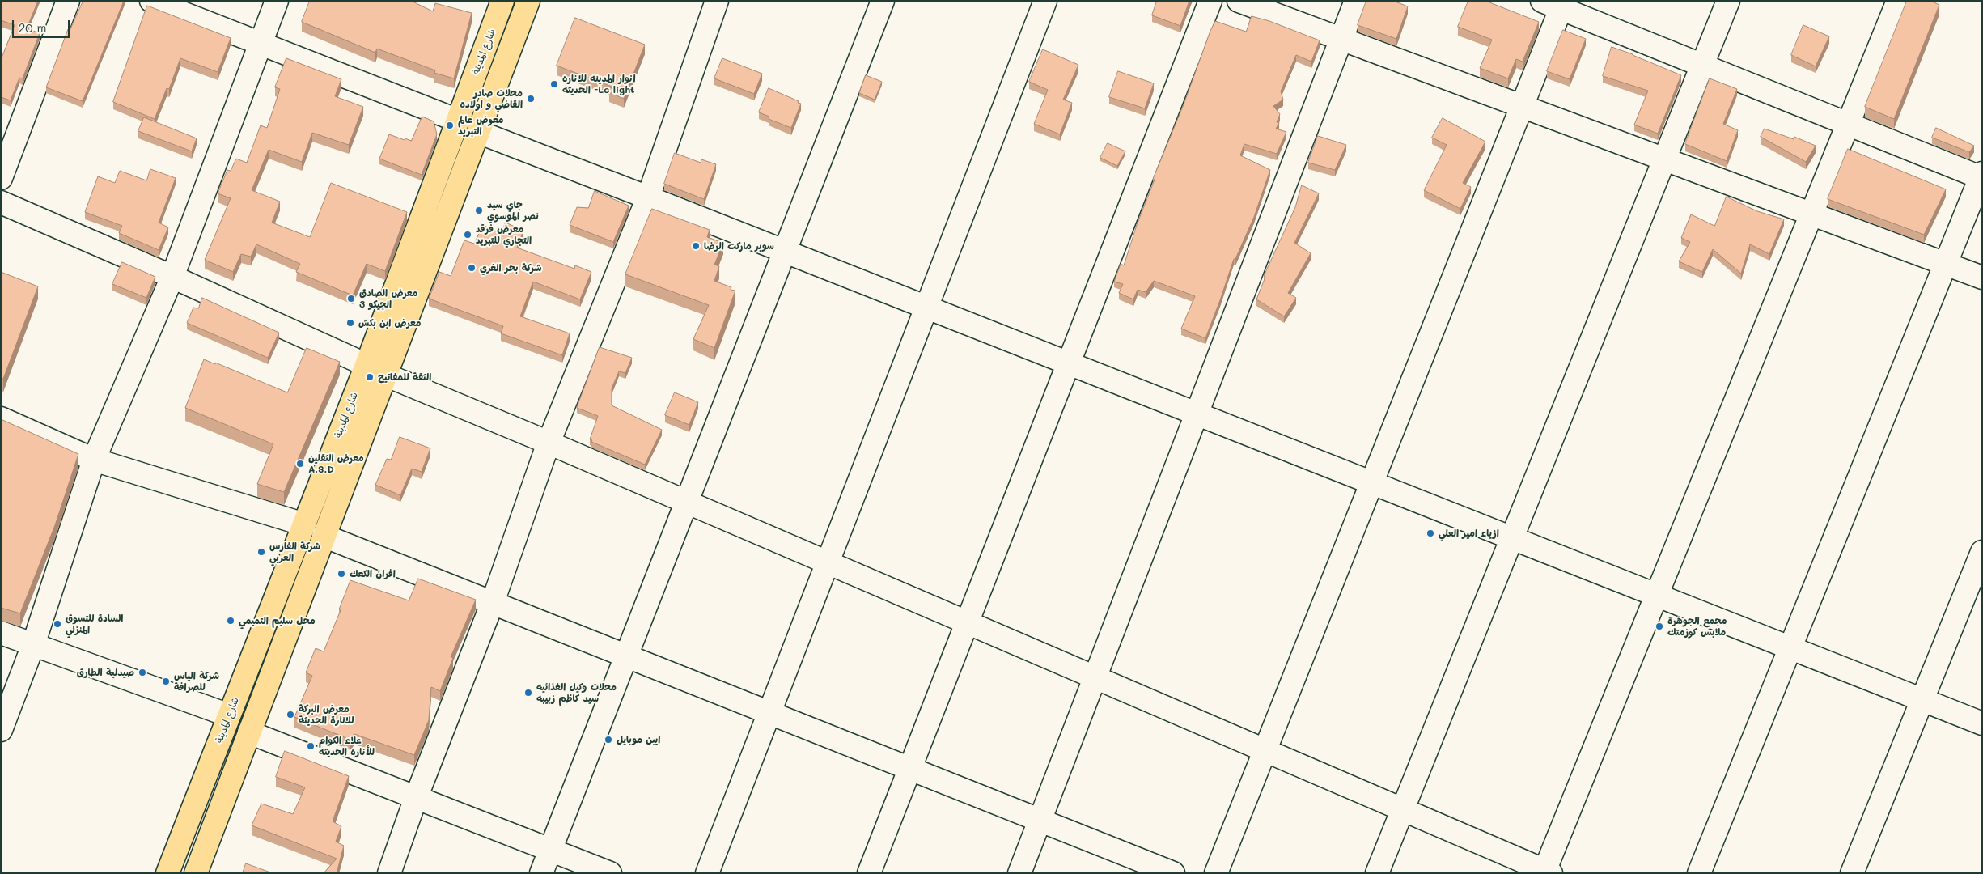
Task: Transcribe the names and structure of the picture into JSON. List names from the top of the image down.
{
  "streets": {
    "main road": ["شارع المدينة"]
  },
  "places": [
    "انوار المدينه للاناره الحديثه -Lc light",
    "محلات صادر القاضي و اولاده",
    "معوض عالم التبريد",
    "جاي سيد نصر الموسوي",
    "معرض فرقد التجاري للتبريد",
    "سوبر ماركت الرضا",
    "ِشركة بحر الغري",
    "معرض الصادق 3 انجيكو",
    "معرض ابن بكش",
    "الثقة للمفاتيح",
    "معرض الثقلين A.S.D",
    "ازياء امير العلي",
    "شركة الفارس العربي",
    "افران الكعك",
    "محل سليم التميمي",
    "السادة للتسوق المنزلي",
    "مجمع الجوهرة ملابس كوزمتك",
    "صيدلية الطارق",
    "شركة الياس للصرافة",
    "محلات وكيل الغذائيه سيد كاظم زبيبه",
    "معرض البركة للانارة الحديثة",
    "ايبن موبايل",
    "علاء الكوام للأناره الحديثه"
  ],
  "scale_bar": "20 m"
}
